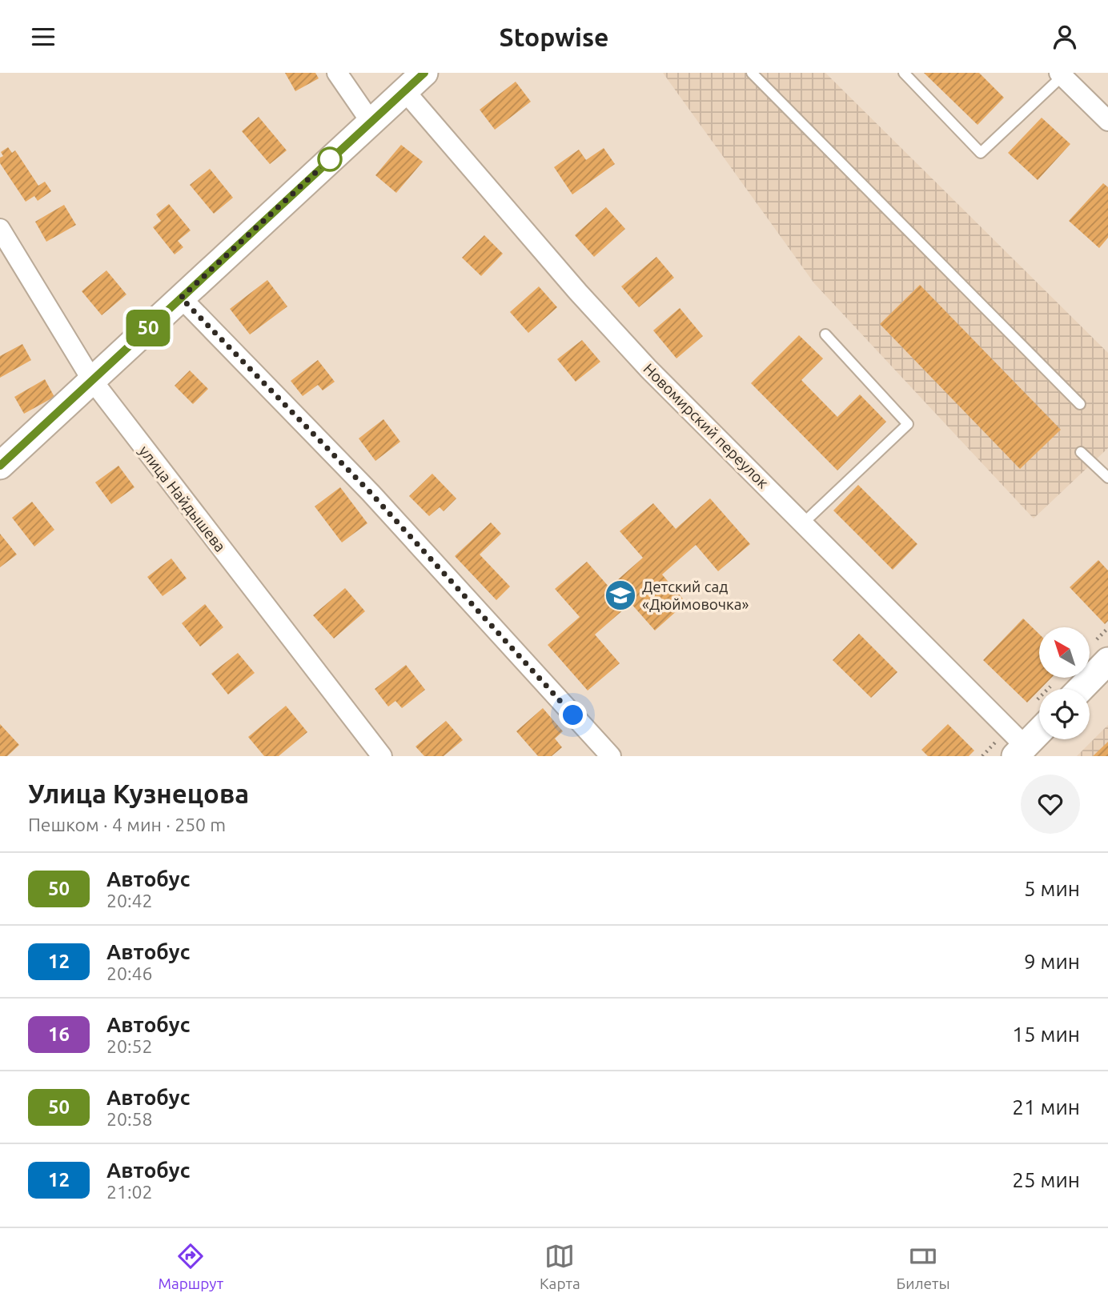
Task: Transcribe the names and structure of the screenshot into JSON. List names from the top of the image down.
{
  "streets": {
    "street": ["Новомирский переулок", "улица Найдышева"]
  },
  "places": {
    "school or university": ["Детский сад «Дюймовочка»"]
  },
  "lines": ["bus line 50"],
  "north": "top left",
  "page": {
    "header": "Stopwise",
    "on_map": "50",
    "heading": ["Улица Кузнецова", "Пешком · 4 мин · 250 m"],
    "list": [
      {
        "mark": "50",
        "name": "Автобус",
        "note": "20:42",
        "value": "5 мин"
      },
      {
        "mark": "12",
        "name": "Автобус",
        "note": "20:46",
        "value": "9 мин"
      },
      {
        "mark": "16",
        "name": "Автобус",
        "note": "20:52",
        "value": "15 мин"
      },
      {
        "mark": "50",
        "name": "Автобус",
        "note": "20:58",
        "value": "21 мин"
      },
      {
        "mark": "12",
        "name": "Автобус",
        "note": "21:02",
        "value": "25 мин"
      }
    ],
    "tabs": ["Маршрут", "Карта", "Билеты"]
  }
}
